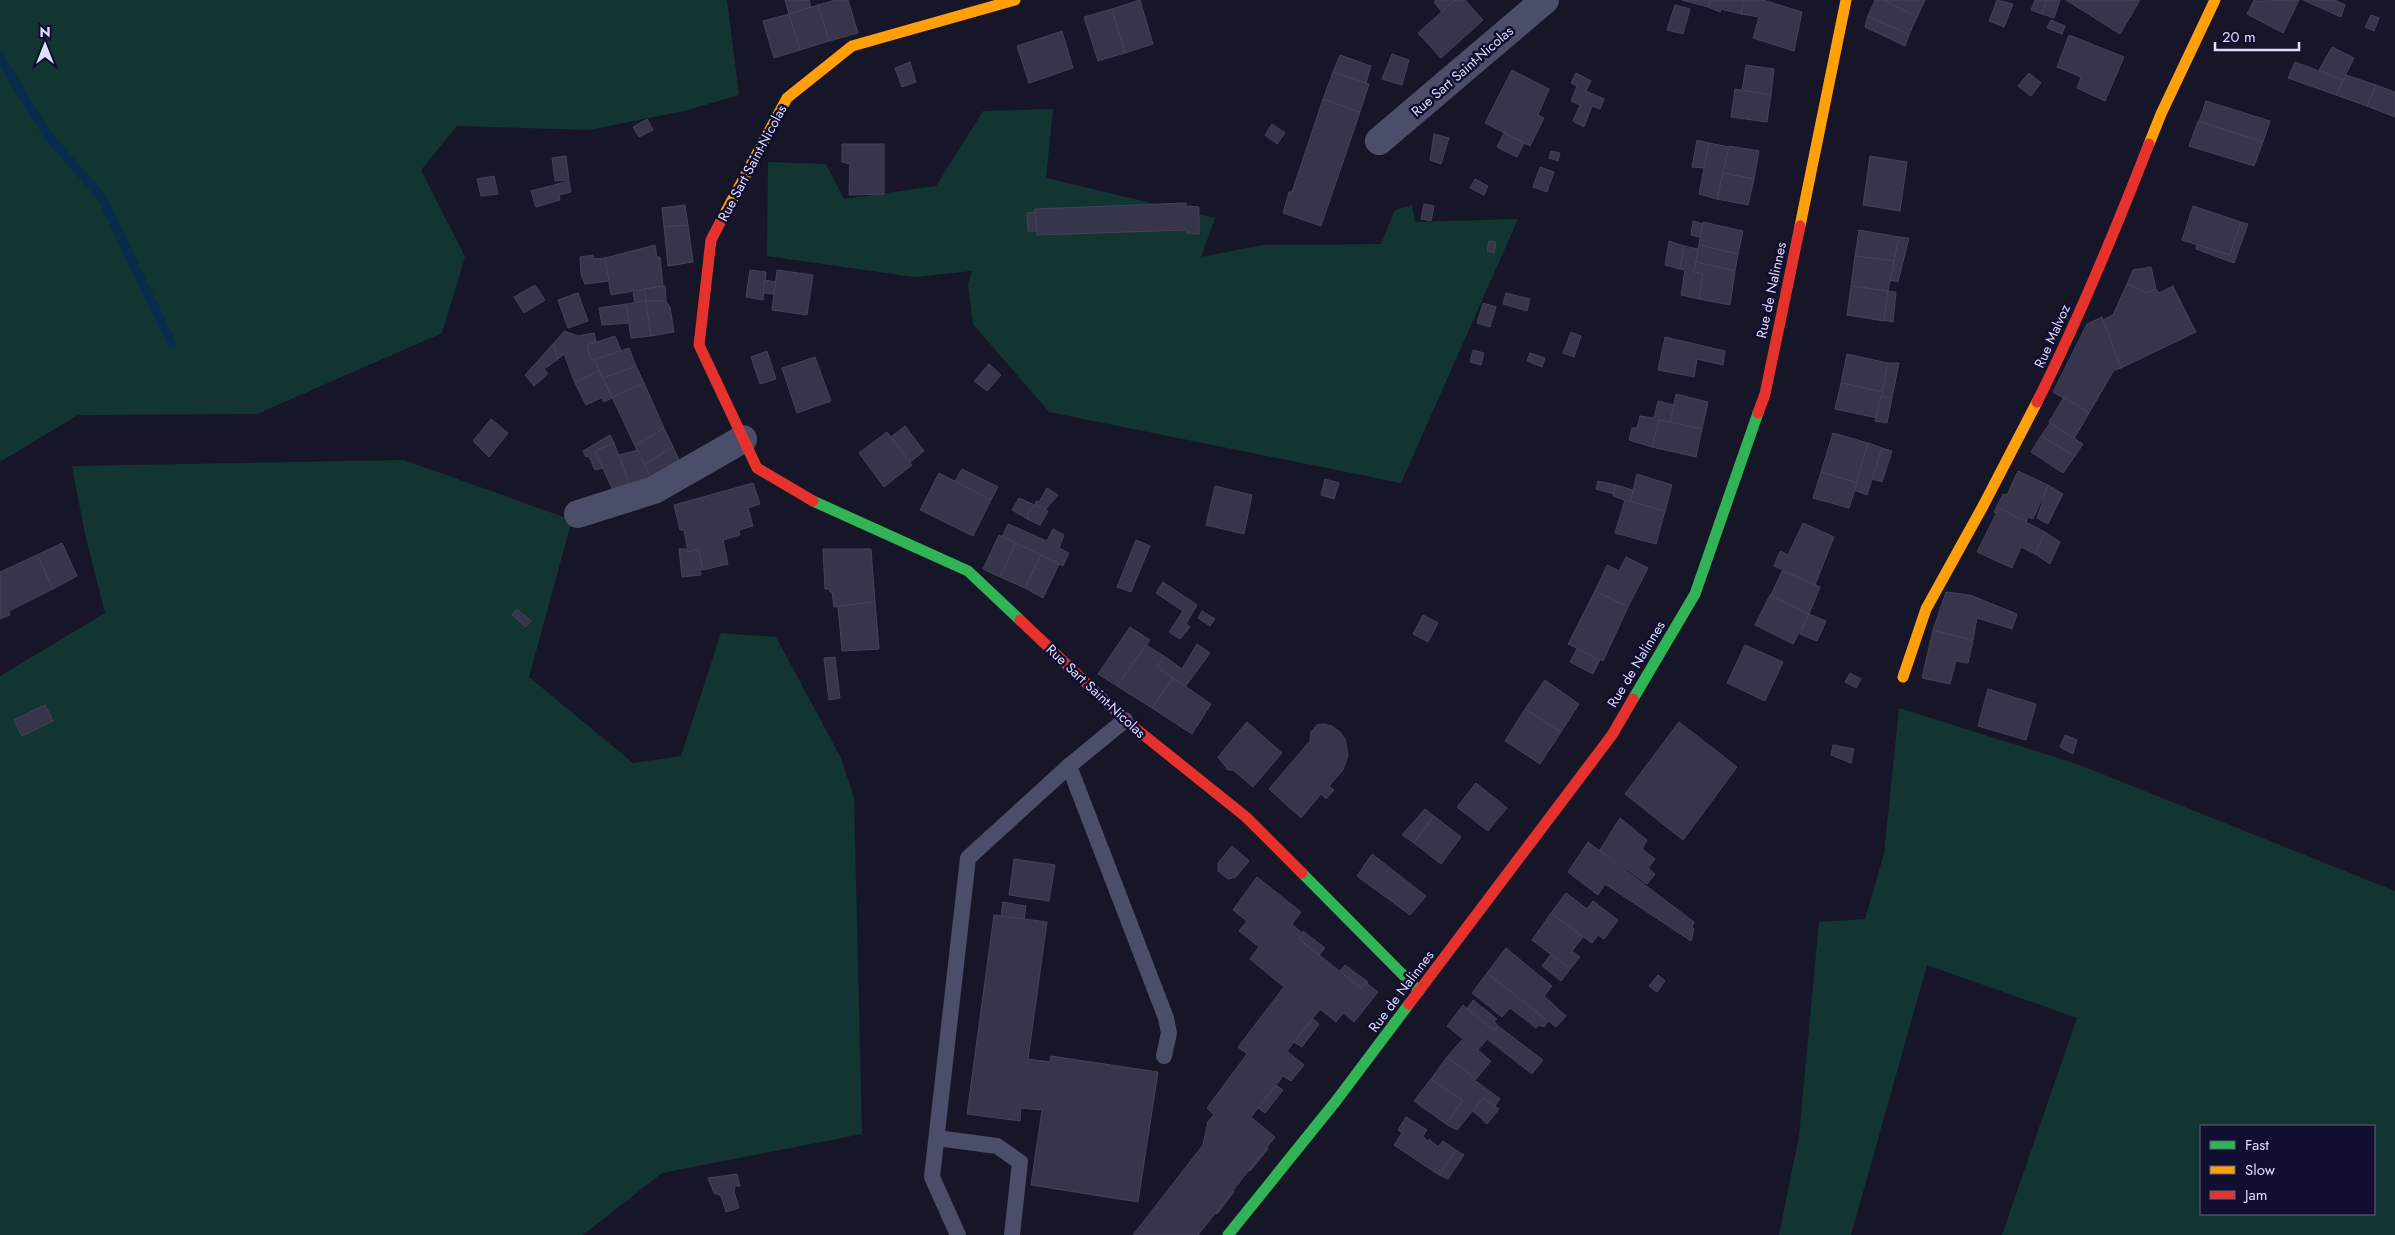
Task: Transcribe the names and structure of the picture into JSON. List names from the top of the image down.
{
  "streets": {
    "street": ["Rue Sart Saint-Nicolas", "Rue de Nalinnes", "Rue Malvoz"]
  },
  "crossings": [
    ["Rue Sart Saint-Nicolas", "Rue de Nalinnes"]
  ],
  "legend": ["Fast", "Slow", "Jam"],
  "scale_bar": "20 m",
  "north": "top"
}
